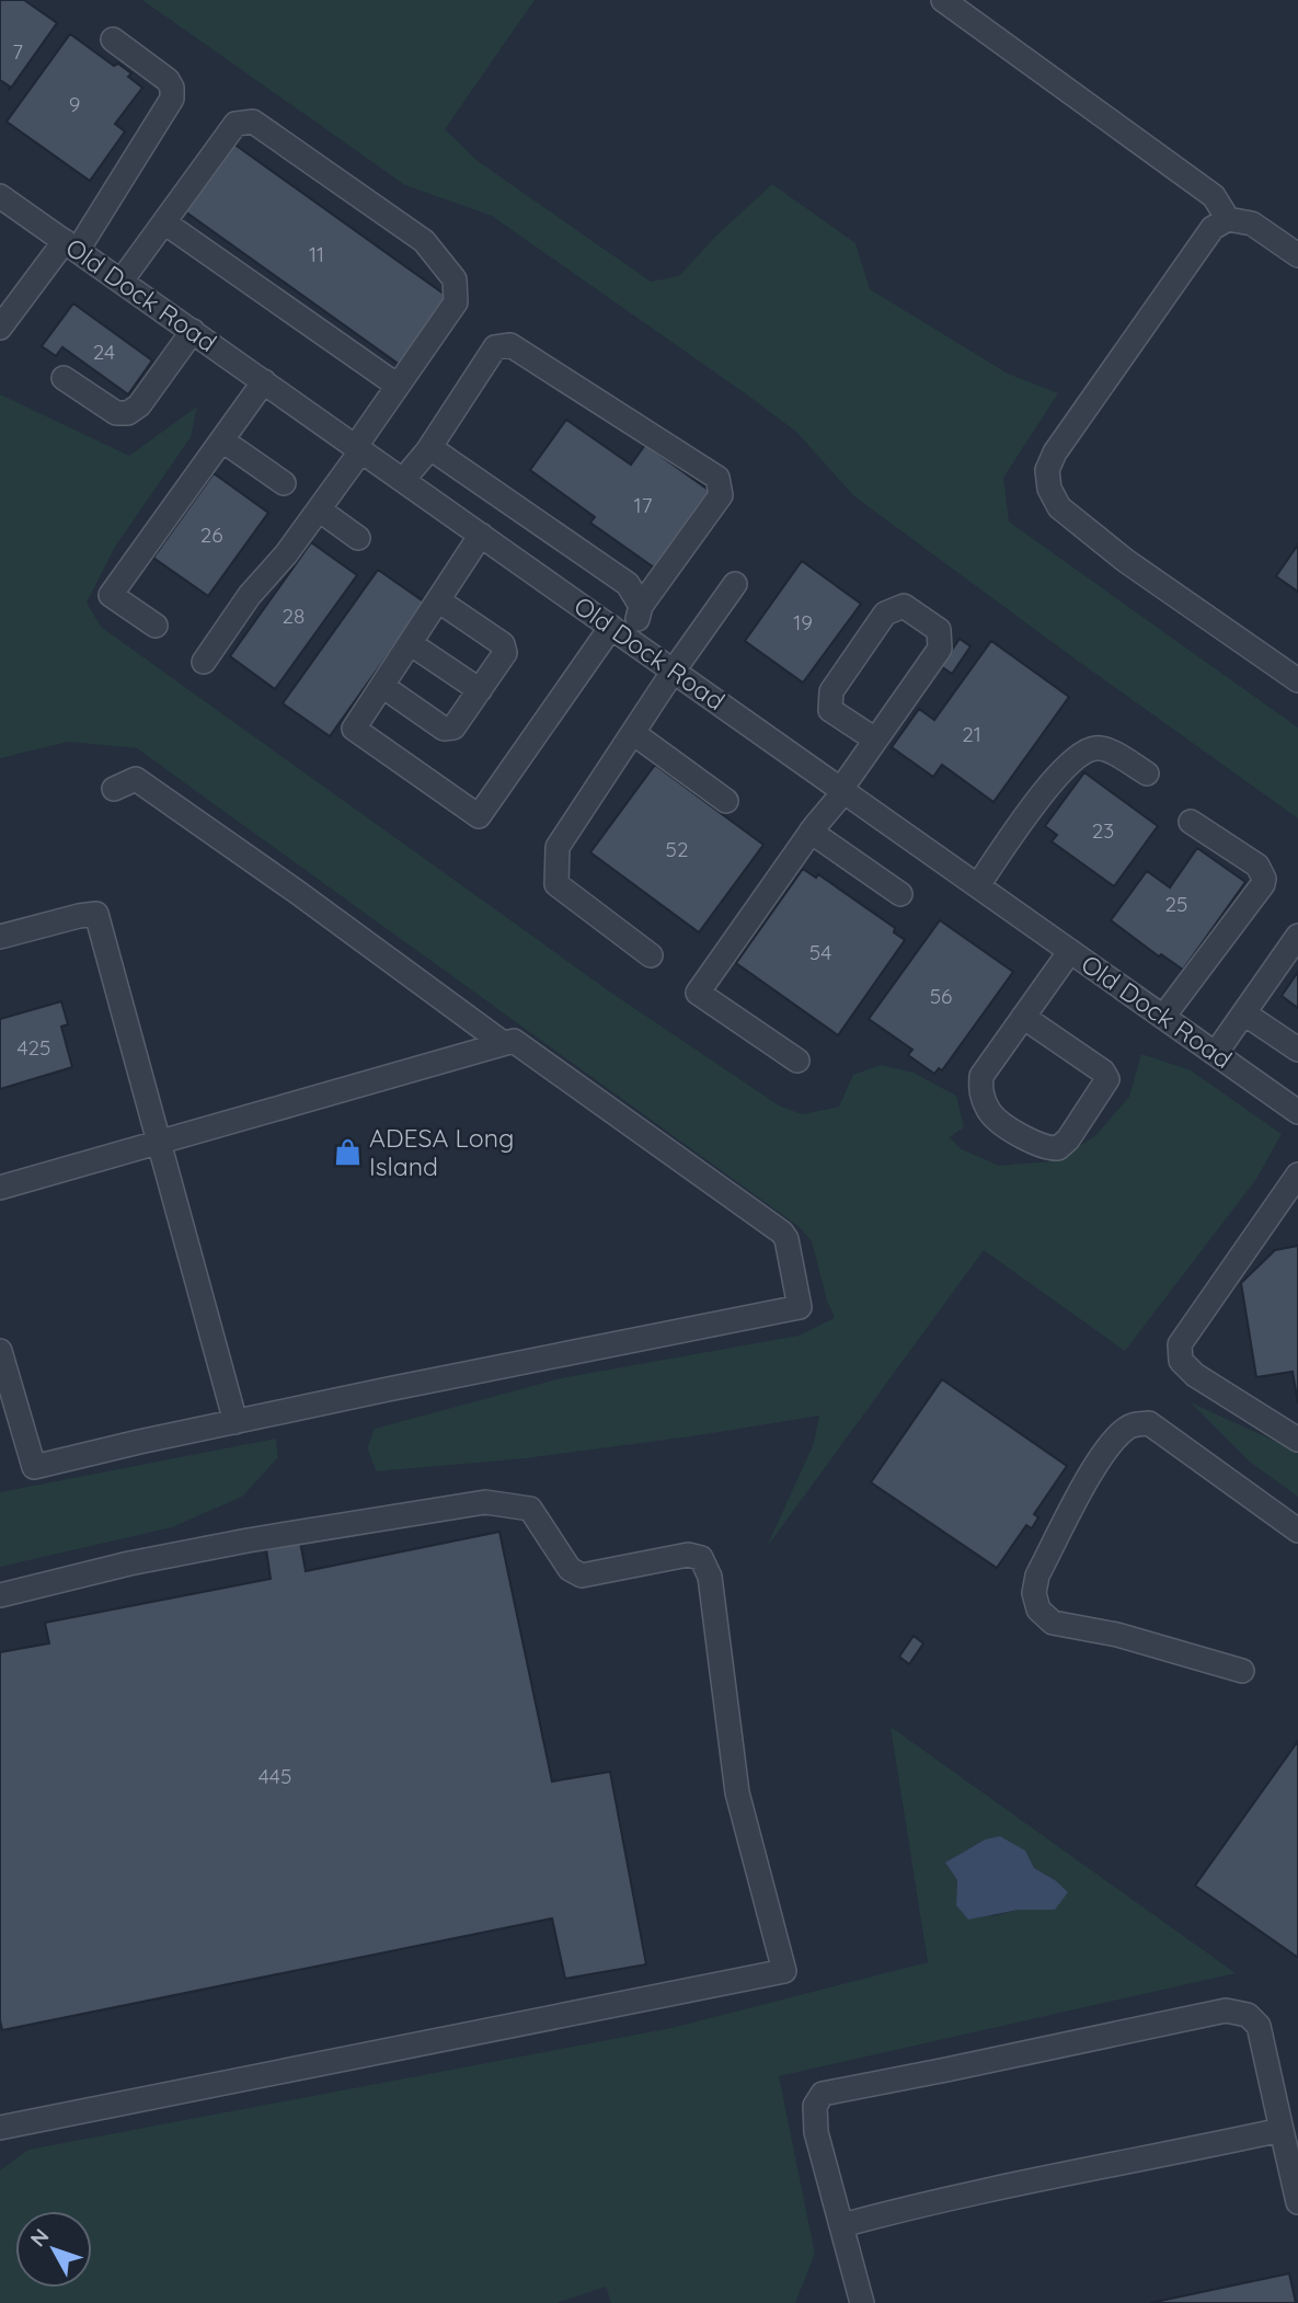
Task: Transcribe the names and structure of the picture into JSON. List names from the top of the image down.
{
  "streets": {
    "street": ["Old Dock Road"]
  },
  "places": {
    "shop": ["ADESA Long Island"]
  },
  "house_numbers": [
    "7",
    "9",
    "11",
    "24",
    "17",
    "26",
    "28",
    "19",
    "21",
    "23",
    "52",
    "25",
    "54",
    "56",
    "425",
    "445"
  ],
  "north": "top left"
}
